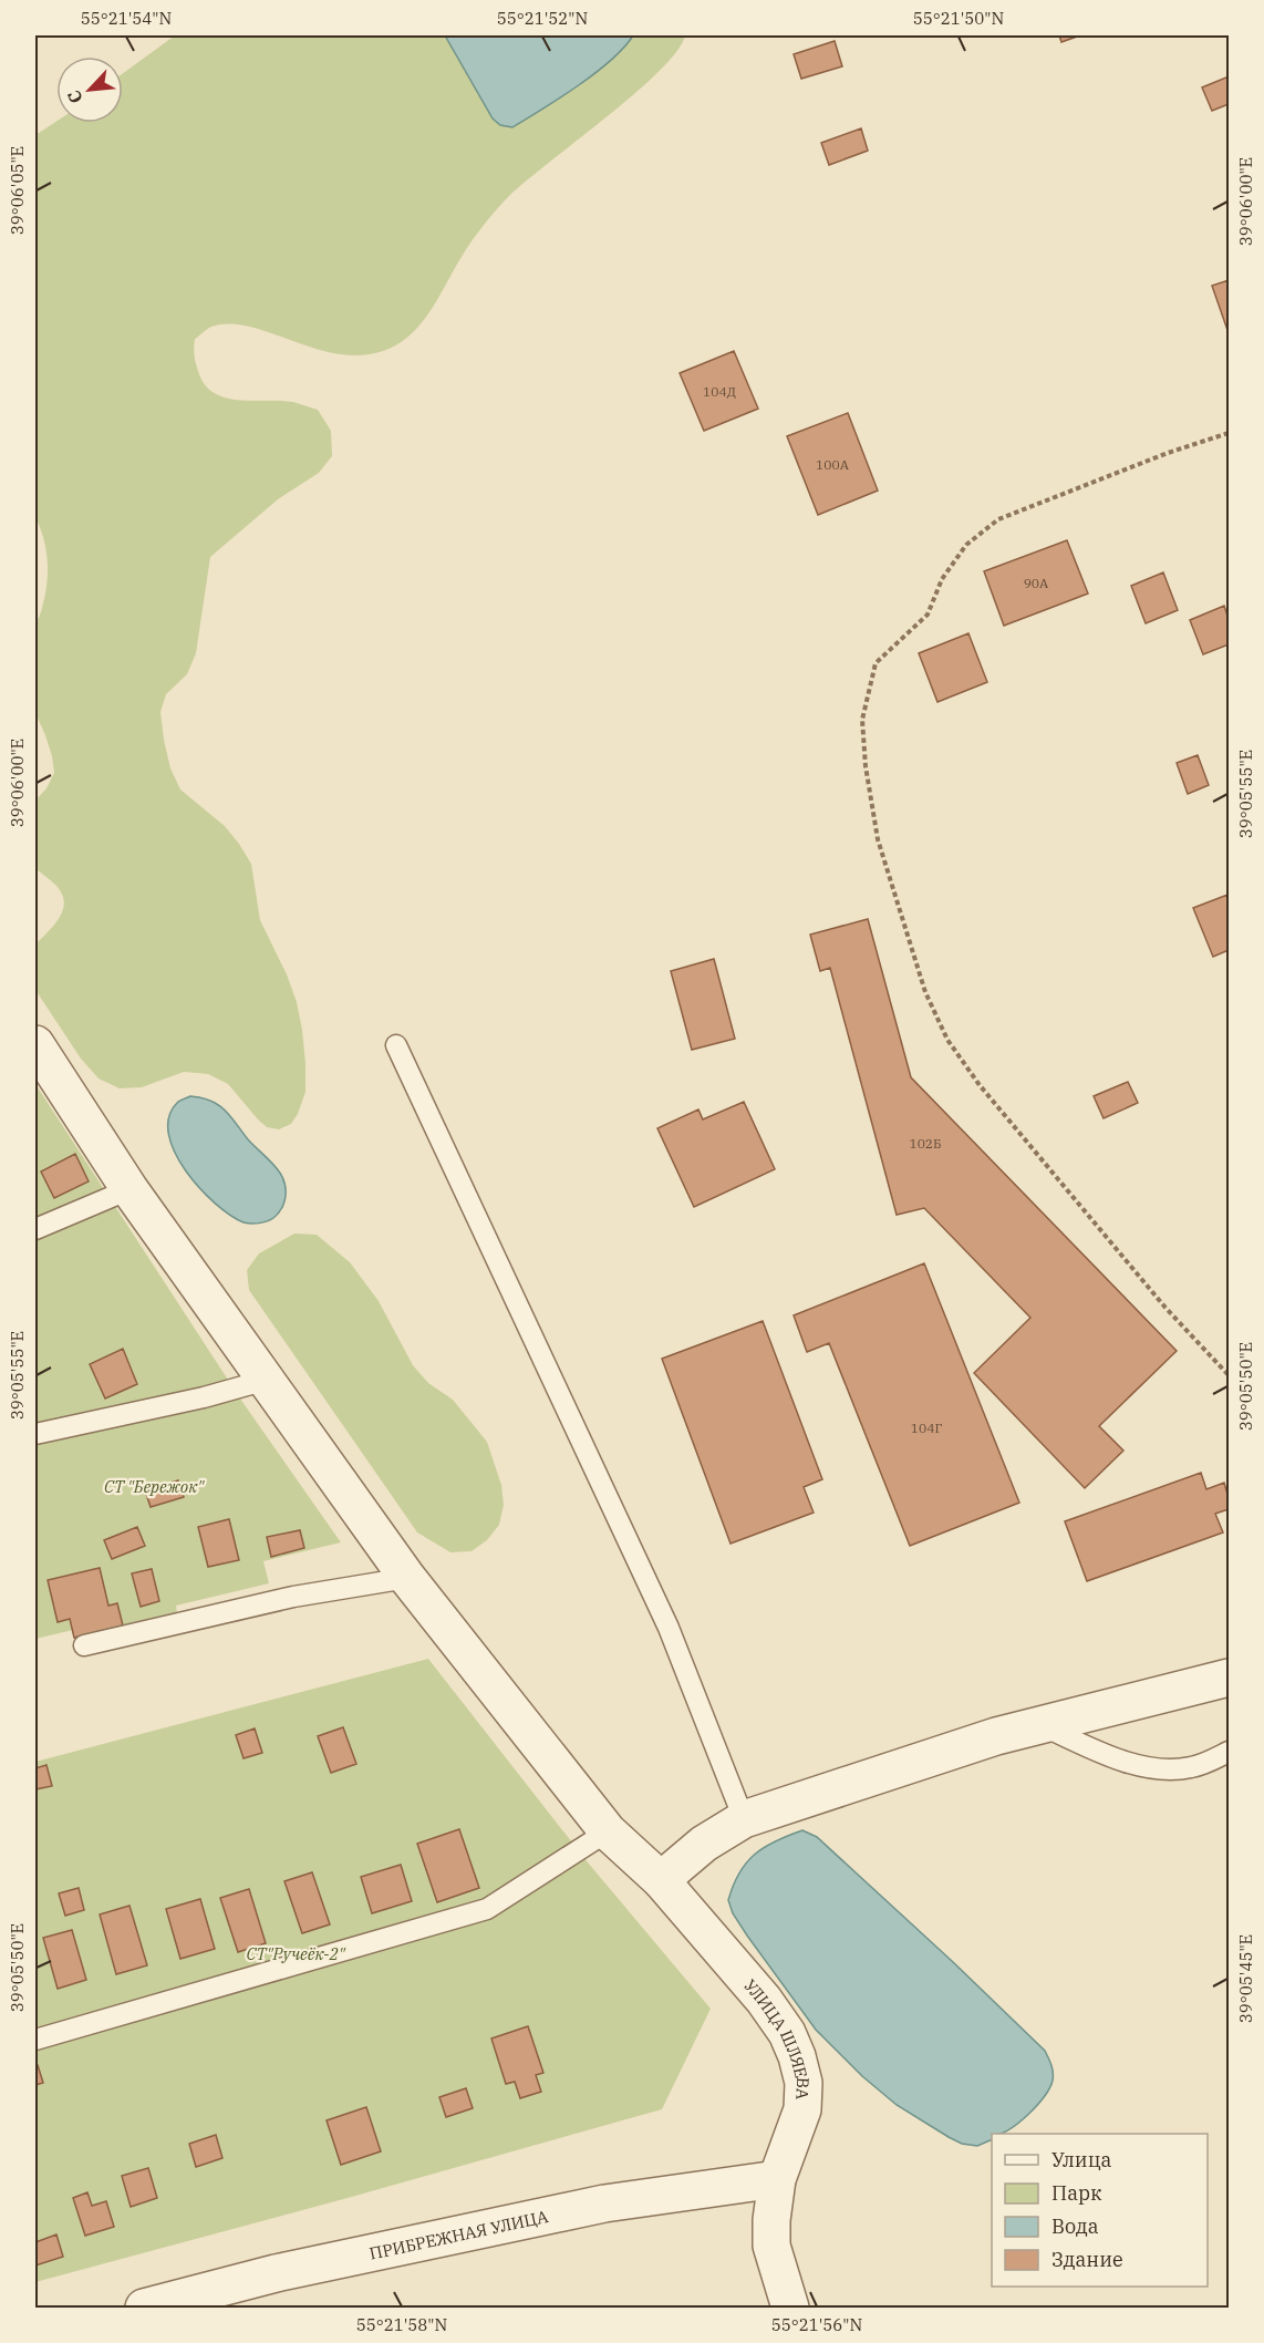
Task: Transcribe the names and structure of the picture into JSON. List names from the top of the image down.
{
  "streets": {
    "street": ["УЛИЦА ШЛЯЕВА", "ПРИБРЕЖНАЯ УЛИЦА"]
  },
  "crossings": [
    ["УЛИЦА ШЛЯЕВА", "ПРИБРЕЖНАЯ УЛИЦА"]
  ],
  "parks": ["СТ \"Бережок\"", "СТ\"Ручеёк-2\""],
  "house_numbers": [
    "104Д",
    "100А",
    "90А",
    "102Б",
    "104Г"
  ],
  "legend": [
    "Улица",
    "Парк",
    "Вода",
    "Здание"
  ],
  "north": "bottom left",
  "coordinates": [
    "55°21'54\"N",
    "55°21'52\"N",
    "55°21'50\"N",
    "39°06'05\"E",
    "39°06'00\"E",
    "39°05'55\"E",
    "39°05'50\"E",
    "39°05'45\"E",
    "55°21'58\"N",
    "55°21'56\"N"
  ]
}
